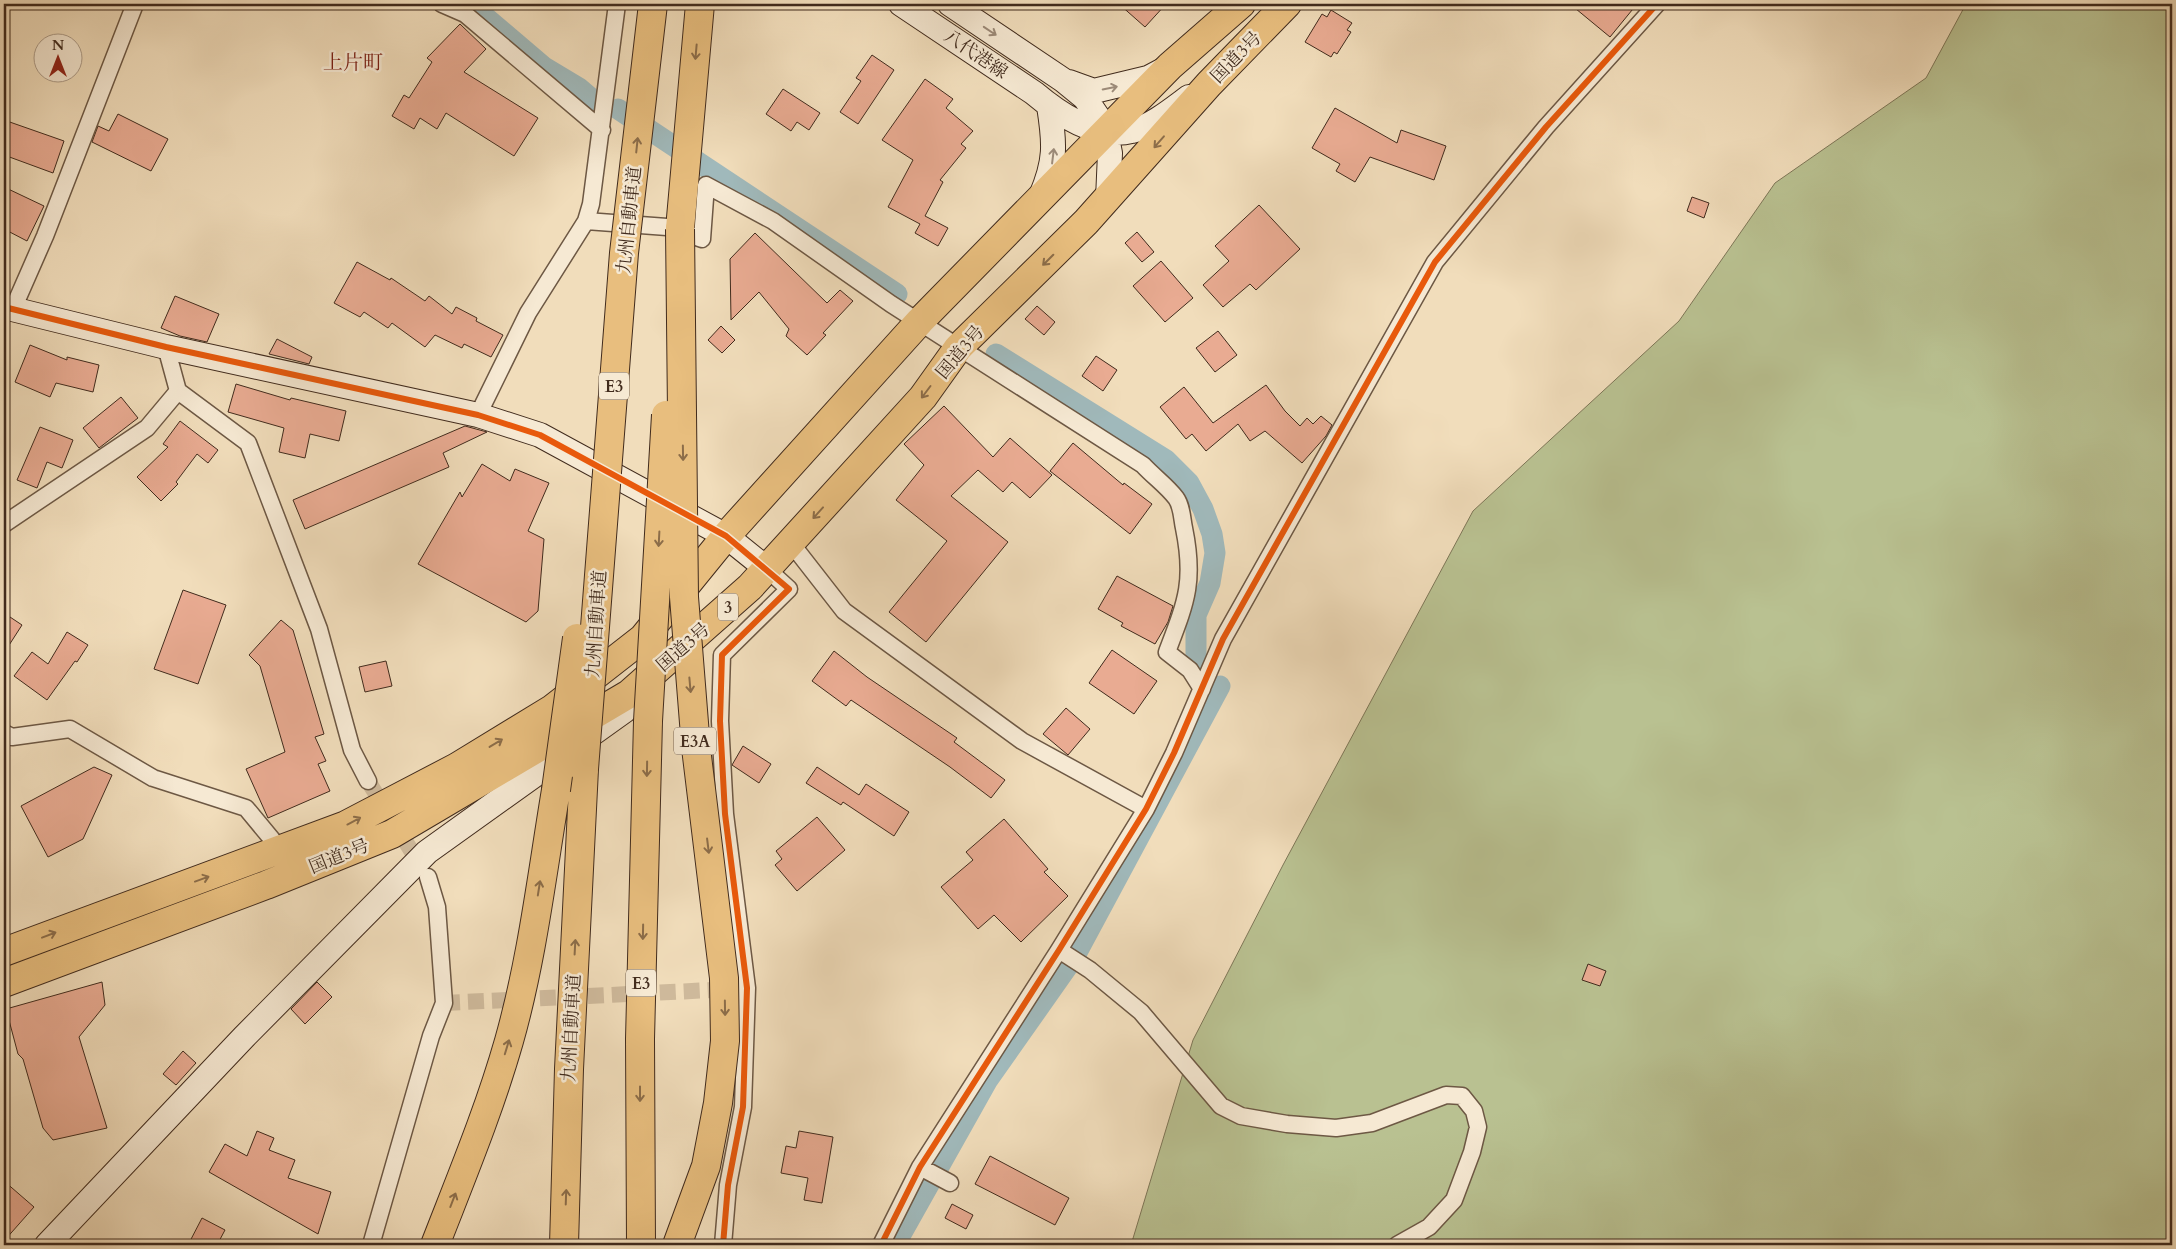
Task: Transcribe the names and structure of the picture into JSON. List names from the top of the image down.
{
  "streets": {
    "highway": [
      "国道3号",
      "九州自動車道",
      "E3",
      "3",
      "E3A"
    ],
    "street": ["八代港線"]
  },
  "crossings": [
    ["八代港線", "国道3号"],
    ["E3", "E3A"]
  ],
  "districts": ["上片町"],
  "north": "top"
}
